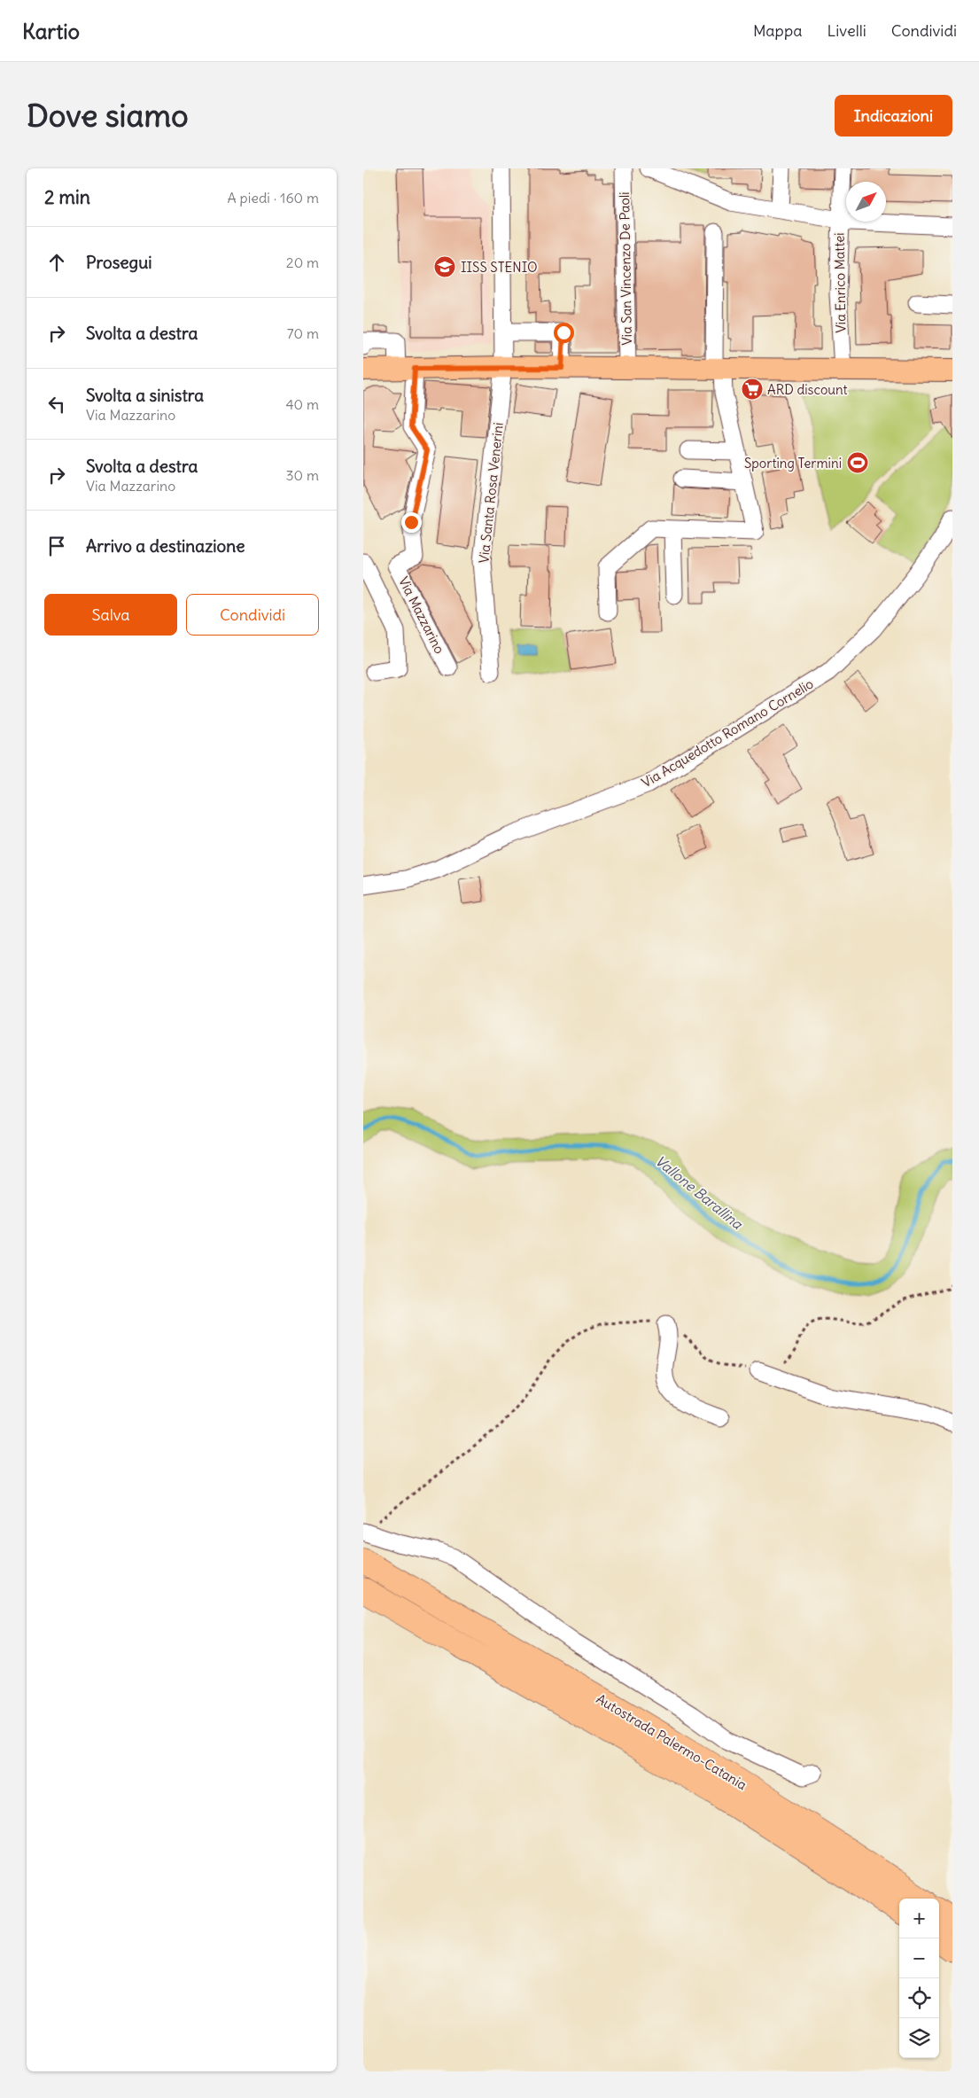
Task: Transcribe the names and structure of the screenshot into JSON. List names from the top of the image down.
{
  "streets": {
    "highway": ["Autostrada Palermo-Catania"],
    "street": [
      "Via San Vincenzo De Paoli",
      "Via Enrico Mattei",
      "Via Santa Rosa Venerini",
      "Via Mazzarino",
      "Via Acquedotto Romano Cornelio"
    ]
  },
  "water": ["Vallone Barallina"],
  "places": {
    "school or university": ["IISS STENIO"],
    "supermarket": ["ARD discount"],
    "sports": ["Sporting Termini"]
  },
  "north": "top right",
  "page": {
    "header": "Kartio",
    "nav": ["Mappa", "Livelli", "Condividi"],
    "buttons": [
      "Indicazioni",
      ["Salva", "Condividi"]
    ],
    "title": "Dove siamo",
    "heading": ["2 min", "A piedi · 160 m"],
    "list": [
      ["Prosegui", "20 m"],
      ["Svolta a destra", "70 m"],
      ["Svolta a sinistra", "Via Mazzarino", "40 m"],
      ["Svolta a destra", "Via Mazzarino", "30 m"],
      "Arrivo a destinazione"
    ],
    "map_buttons": ["+", "−"]
  }
}
